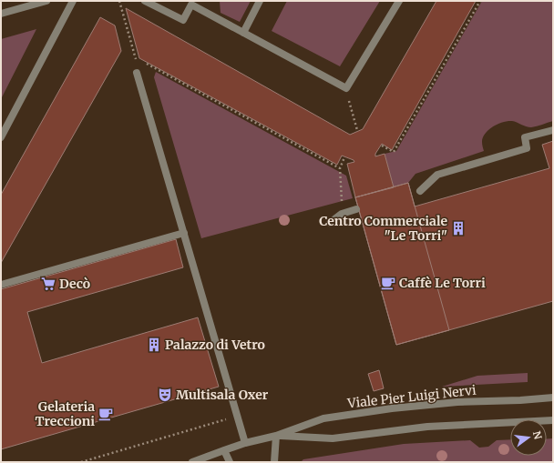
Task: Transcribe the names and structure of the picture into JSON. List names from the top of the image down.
{
  "streets": {
    "street": ["Viale Pier Luigi Nervi"]
  },
  "places": {
    "building": ["Centro Commerciale \"Le Torri\"", "Palazzo di Vetro"],
    "cafe": ["Caffè Le Torri", "Gelateria Treccioni"],
    "supermarket": ["Decò"],
    "theatre": ["Multisala Oxer"]
  },
  "north": "right"
}
